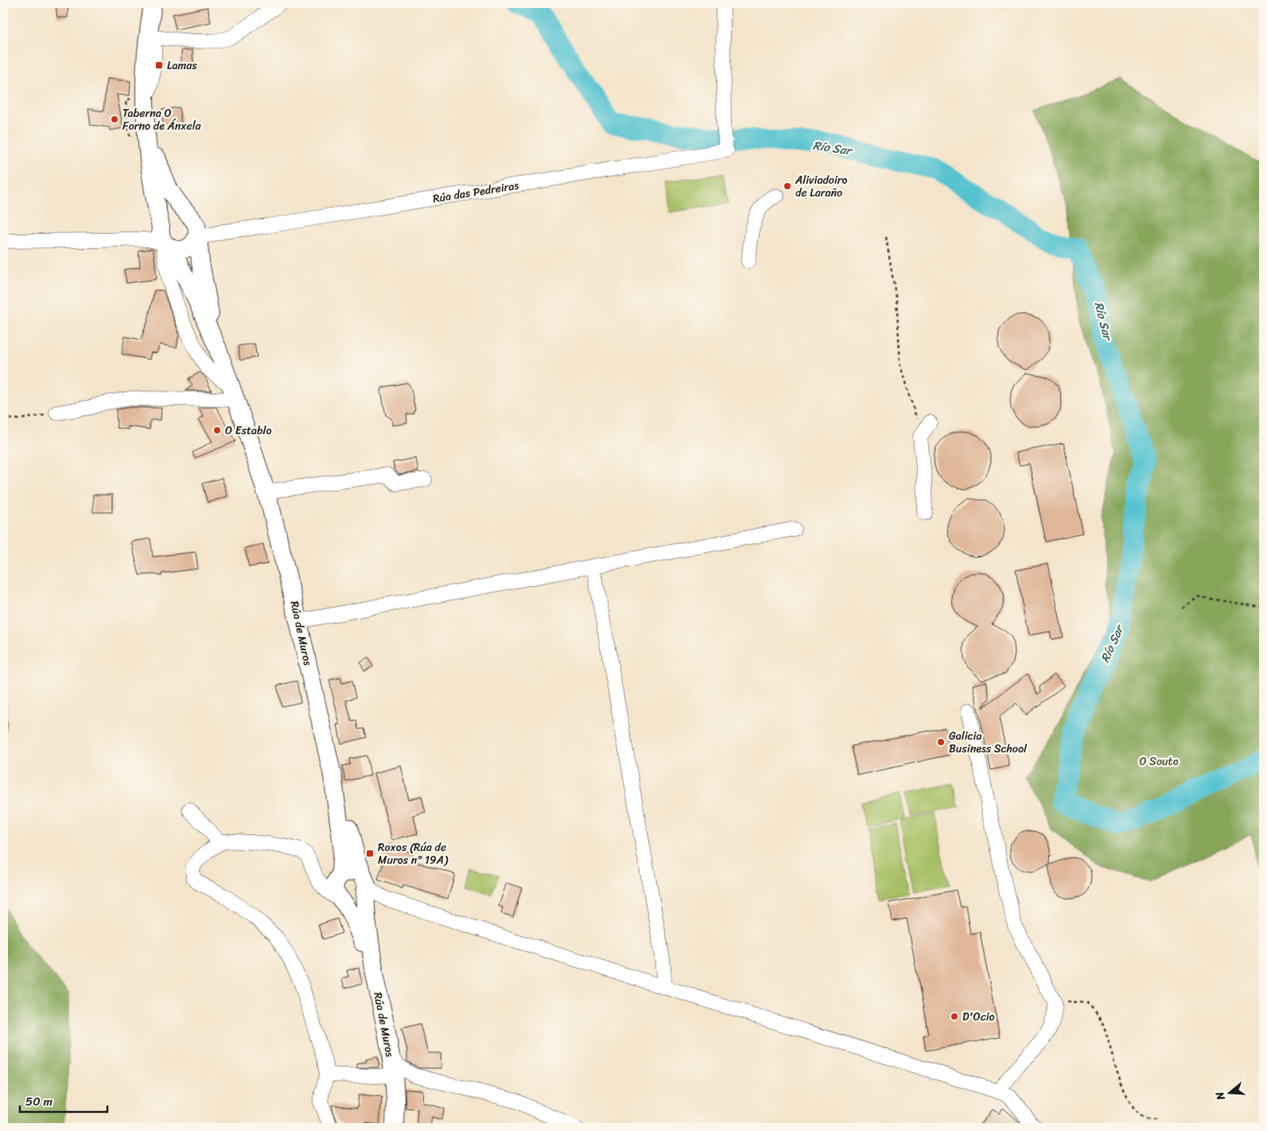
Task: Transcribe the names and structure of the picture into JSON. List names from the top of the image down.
{
  "streets": {
    "main road": ["Rúa de Muros"],
    "street": ["Rúa das Pedreiras"]
  },
  "water": ["Río Sar"],
  "parks": ["O Souto"],
  "places": {
    "transit": ["Lamas", "Roxos (Rúa de Muros n° 19A)"],
    "other": [
      "Taberna O Forno de Ánxela",
      "Aliviadoiro de Laraño",
      "O Establo",
      "Galicia Business School",
      "D'Ocio"
    ]
  },
  "scale_bar": "50 m",
  "north": "left"
}
